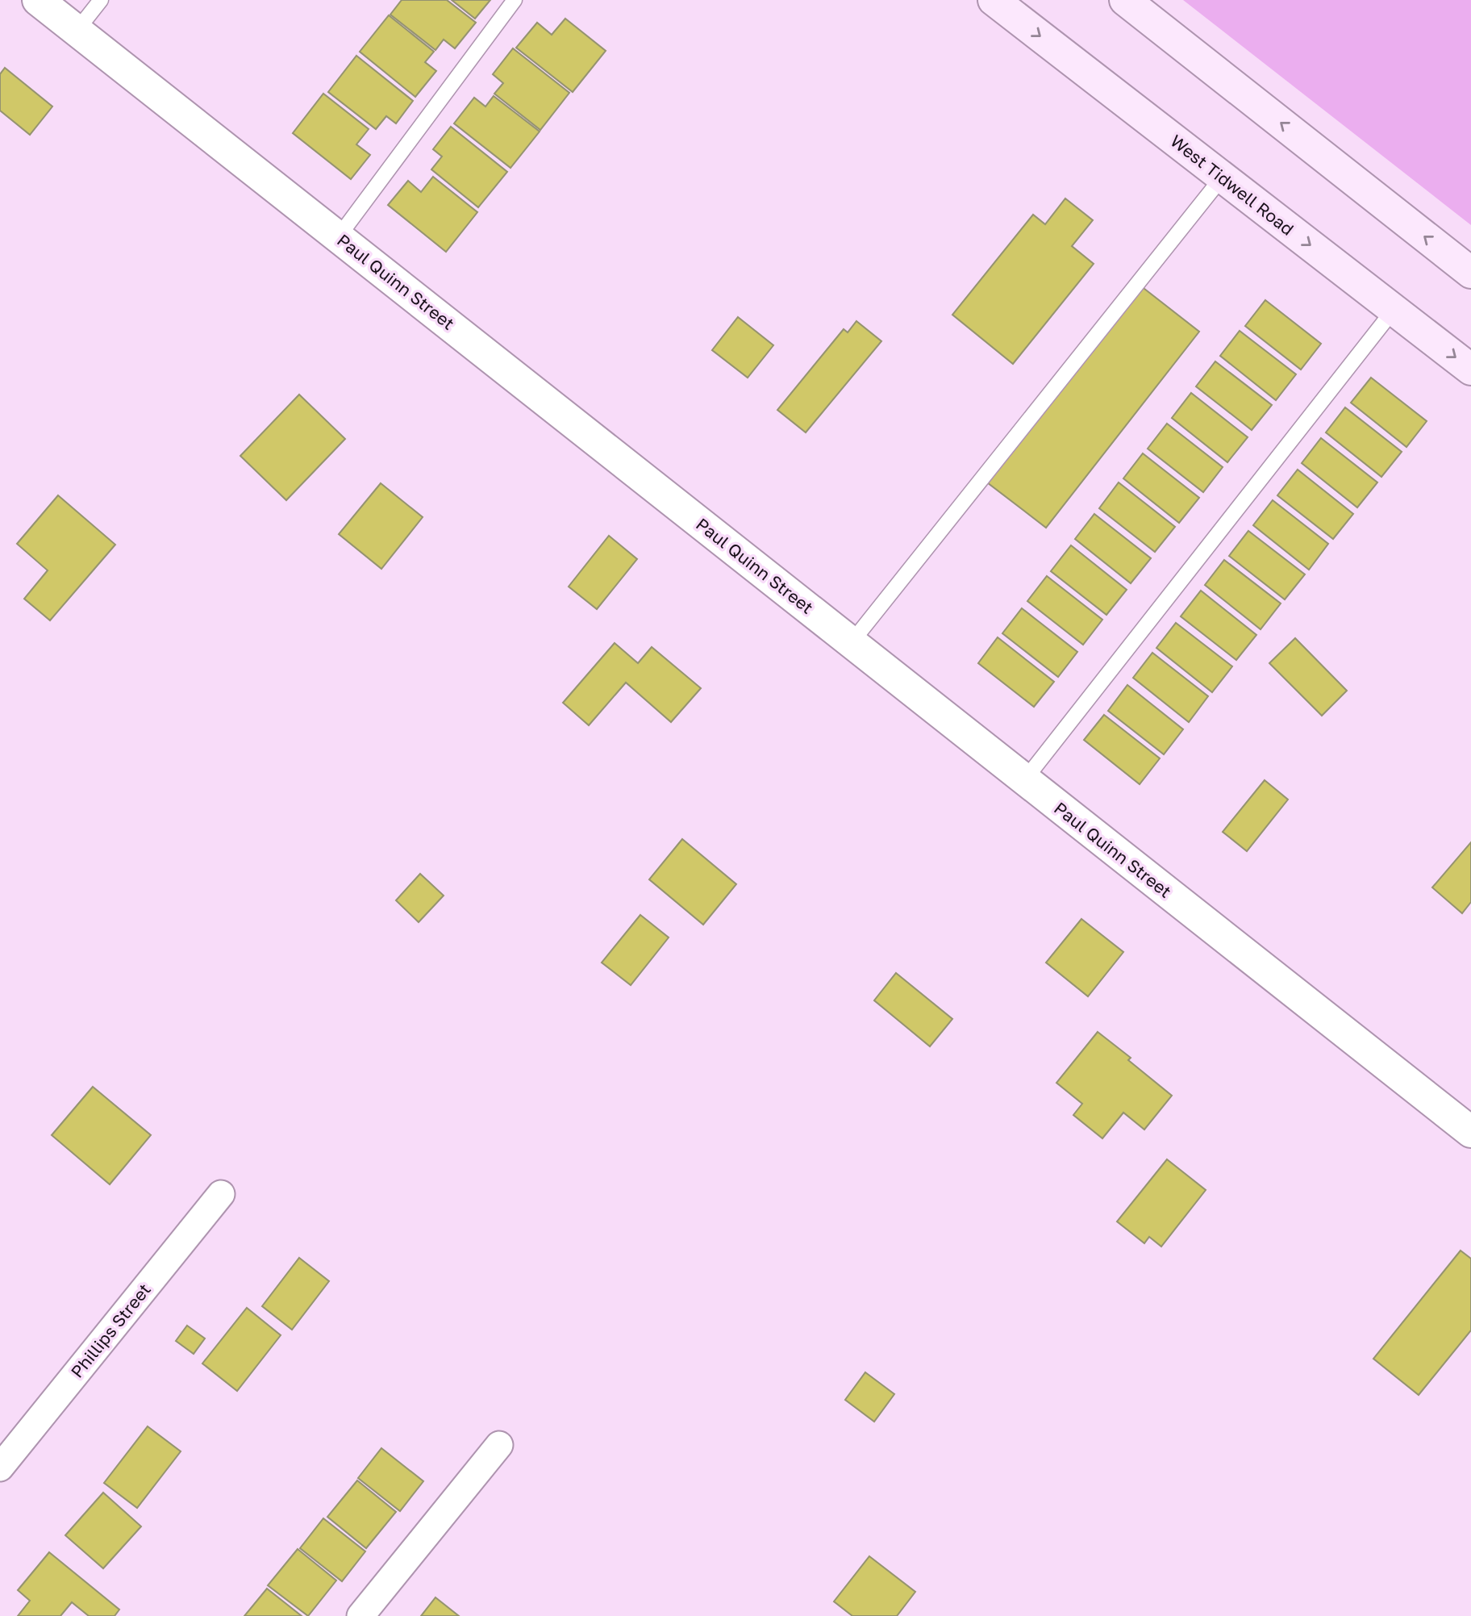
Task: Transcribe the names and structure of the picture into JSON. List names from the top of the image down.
{
  "streets": {
    "main road": ["West Tidwell Road"],
    "street": ["Paul Quinn Street", "Phillips Street"]
  }
}
